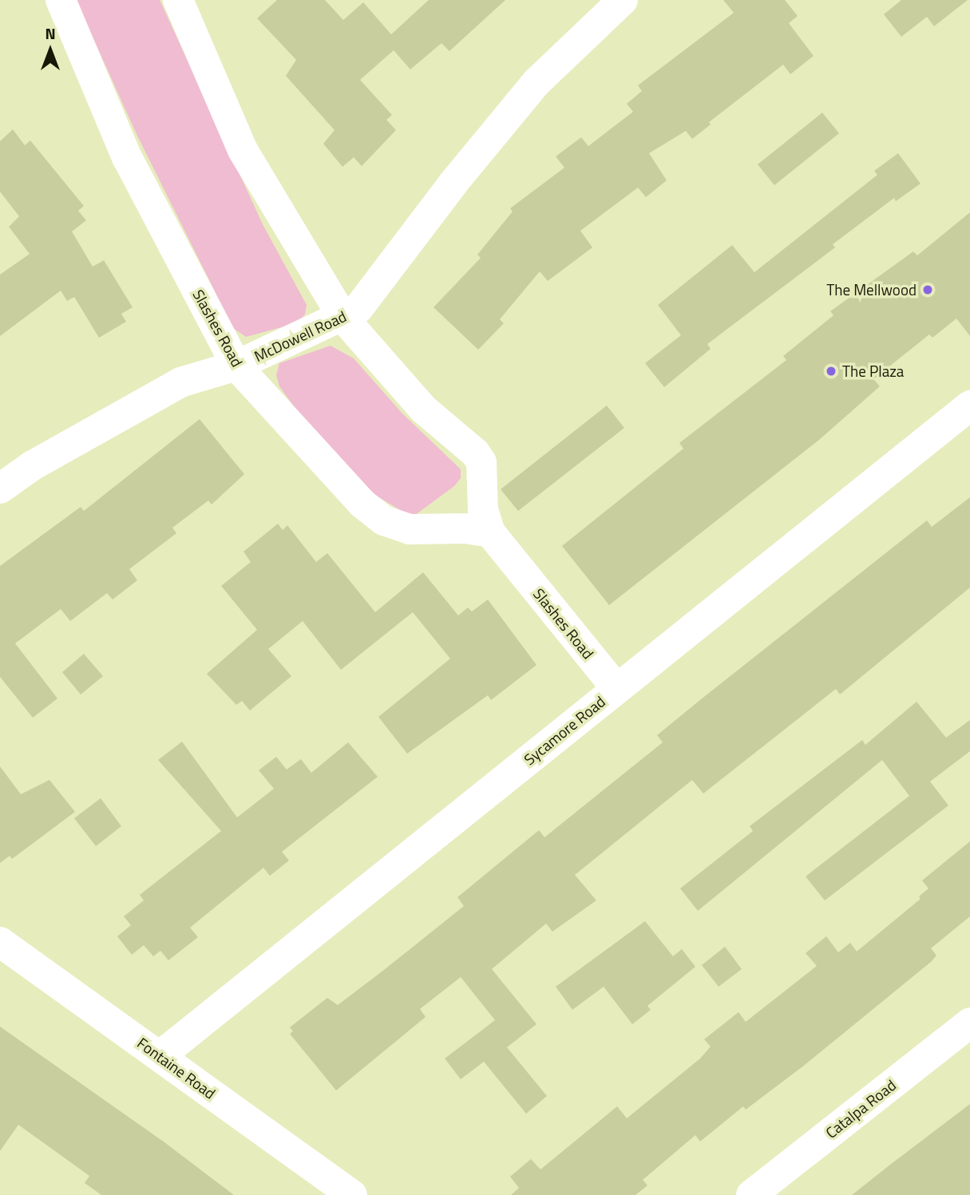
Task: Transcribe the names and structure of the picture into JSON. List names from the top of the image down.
{
  "streets": {
    "street": [
      "Slashes Road",
      "McDowell Road",
      "Sycamore Road",
      "Fontaine Road",
      "Catalpa Road"
    ]
  },
  "crossings": [
    ["Slashes Road", "McDowell Road"],
    ["Slashes Road", "Sycamore Road"],
    ["Sycamore Road", "Fontaine Road"]
  ],
  "places": ["The Mellwood", "The Plaza"],
  "north": "top"
}
